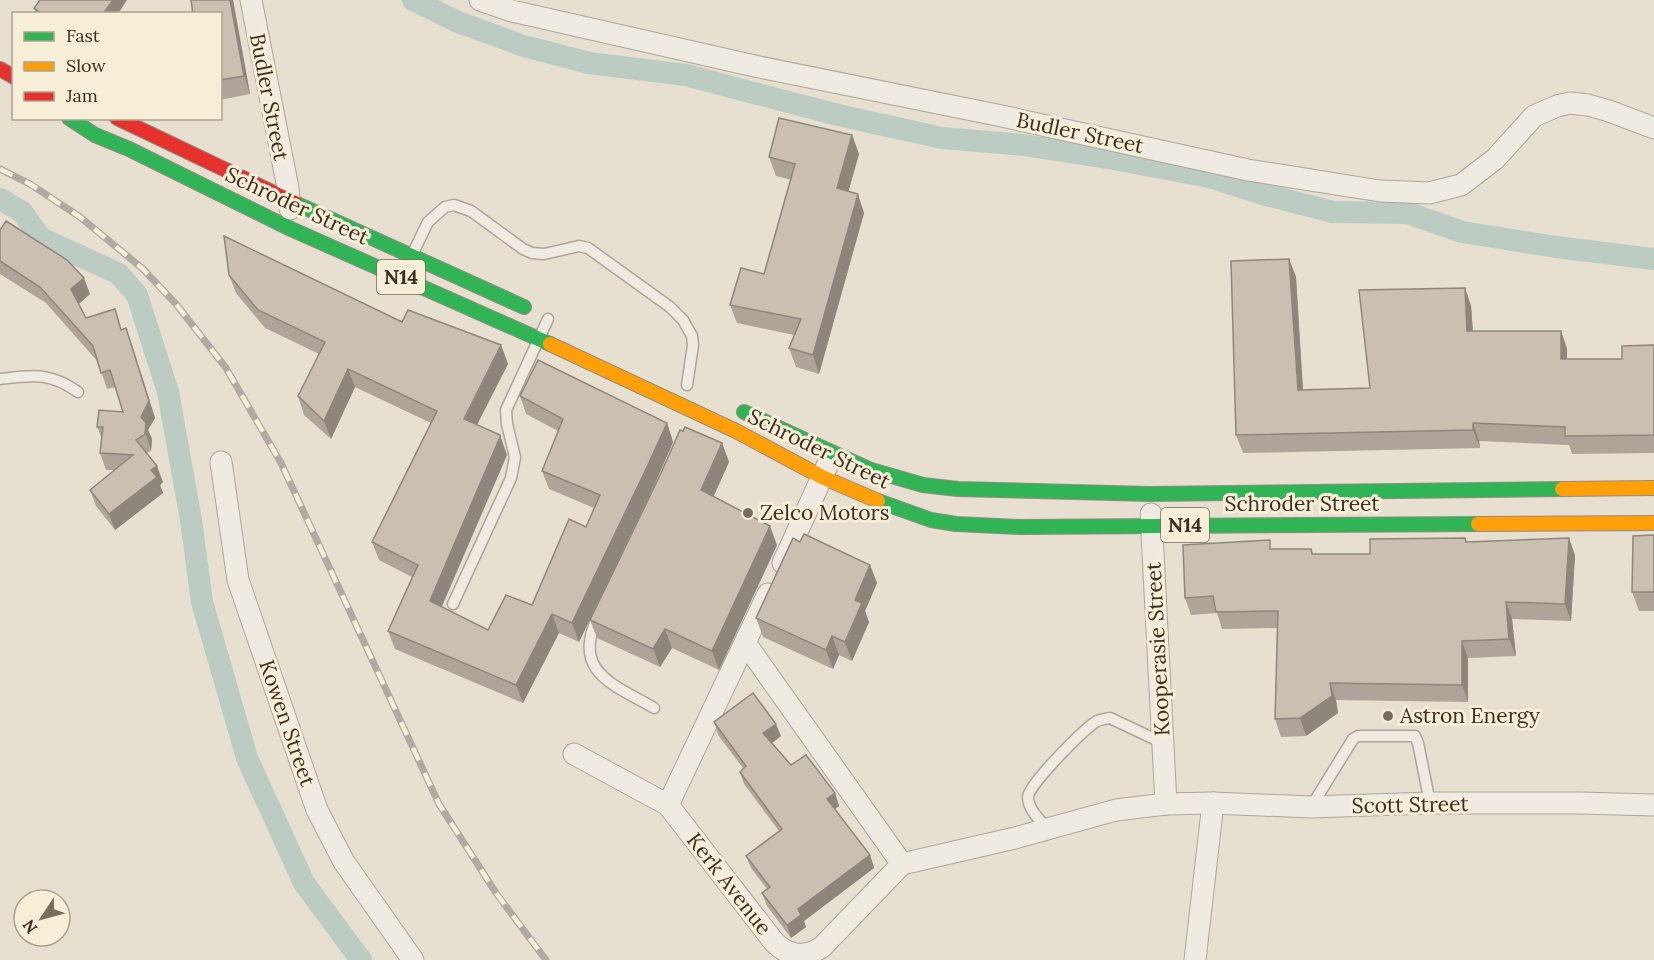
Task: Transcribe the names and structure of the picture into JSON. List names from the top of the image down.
{
  "streets": {
    "highway": ["Schroder Street", "N14"],
    "street": [
      "Budler Street",
      "Kooperasie Street",
      "Kowen Street",
      "Scott Street",
      "Kerk Avenue"
    ]
  },
  "crossings": [
    ["Budler Street", "Schroder Street"],
    ["Schroder Street", "Kooperasie Street"],
    ["Kooperasie Street", "Scott Street"]
  ],
  "places": ["Zelco Motors", "Astron Energy"],
  "legend": ["Fast", "Slow", "Jam"],
  "north": "bottom left"
}
